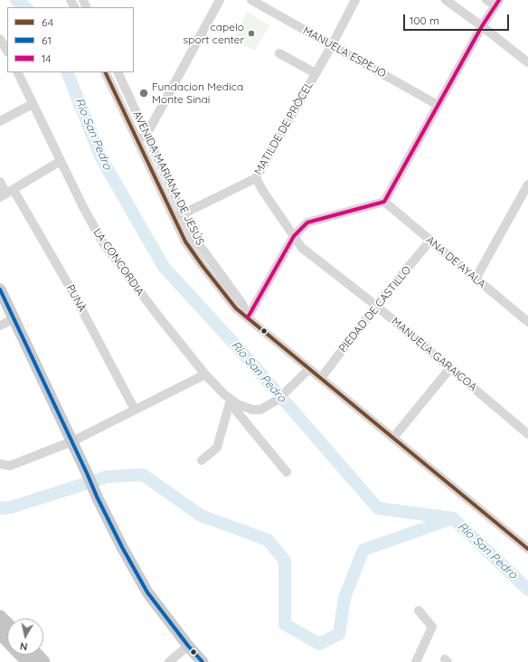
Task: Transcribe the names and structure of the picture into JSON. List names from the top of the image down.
{
  "streets": {
    "street": [
      "MANUELA ESPEJO",
      "MATILDE DE PRÒCEL",
      "AVENIDA MARIANA DE JESÚS",
      "LA CONCORDIA",
      "ANA DE AYALA",
      "PUNÀ",
      "PIEDAD DE CASTILLO",
      "MANUELA GARAICOA"
    ]
  },
  "crossings": [
    ["MANUELA ESPEJO", "MATILDE DE PRÒCEL"],
    ["MATILDE DE PRÒCEL", "AVENIDA MARIANA DE JESÚS"],
    ["MATILDE DE PRÒCEL", "MANUELA GARAICOA"],
    ["AVENIDA MARIANA DE JESÚS", "LA CONCORDIA"],
    ["AVENIDA MARIANA DE JESÚS", "PIEDAD DE CASTILLO"],
    ["ANA DE AYALA", "PIEDAD DE CASTILLO"],
    ["PIEDAD DE CASTILLO", "MANUELA GARAICOA"]
  ],
  "water": ["Río San Pedro"],
  "places": ["capelo sport center", "Fundacion Medica Monte Sinai"],
  "lines": ["transit line 14", "transit line 64", "transit line 61"],
  "legend": ["64", "61", "14"],
  "scale_bar": "100 m",
  "north": "bottom"
}
